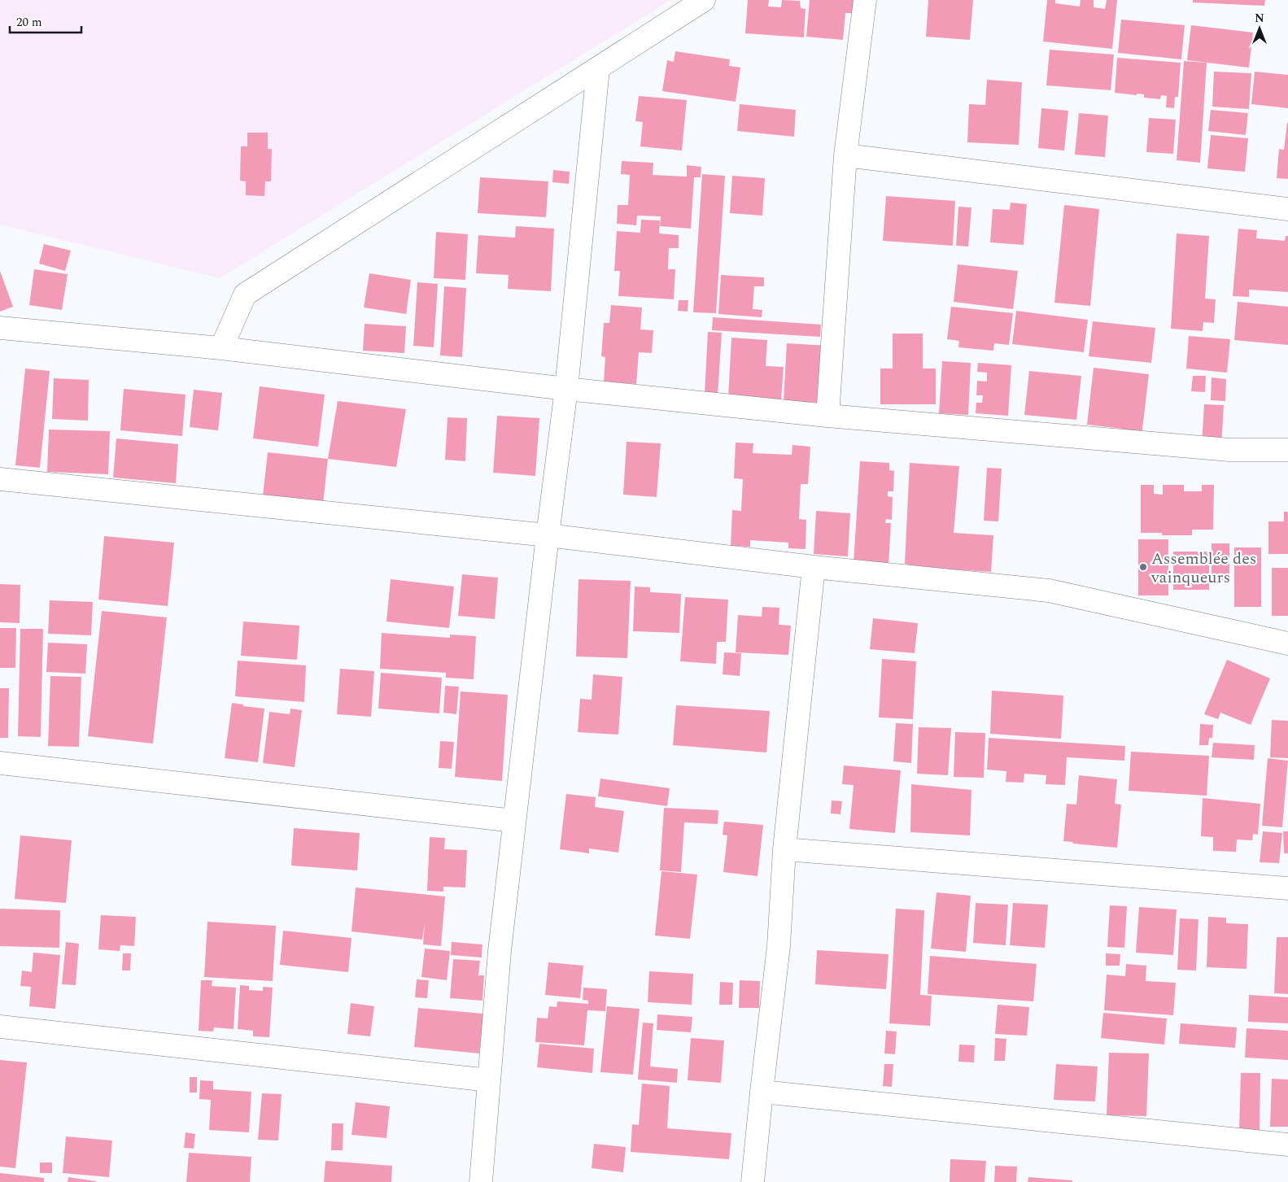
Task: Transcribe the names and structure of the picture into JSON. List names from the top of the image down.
{
  "places": ["Assemblée des vainqueurs"],
  "scale_bar": "20 m",
  "north": "top"
}
